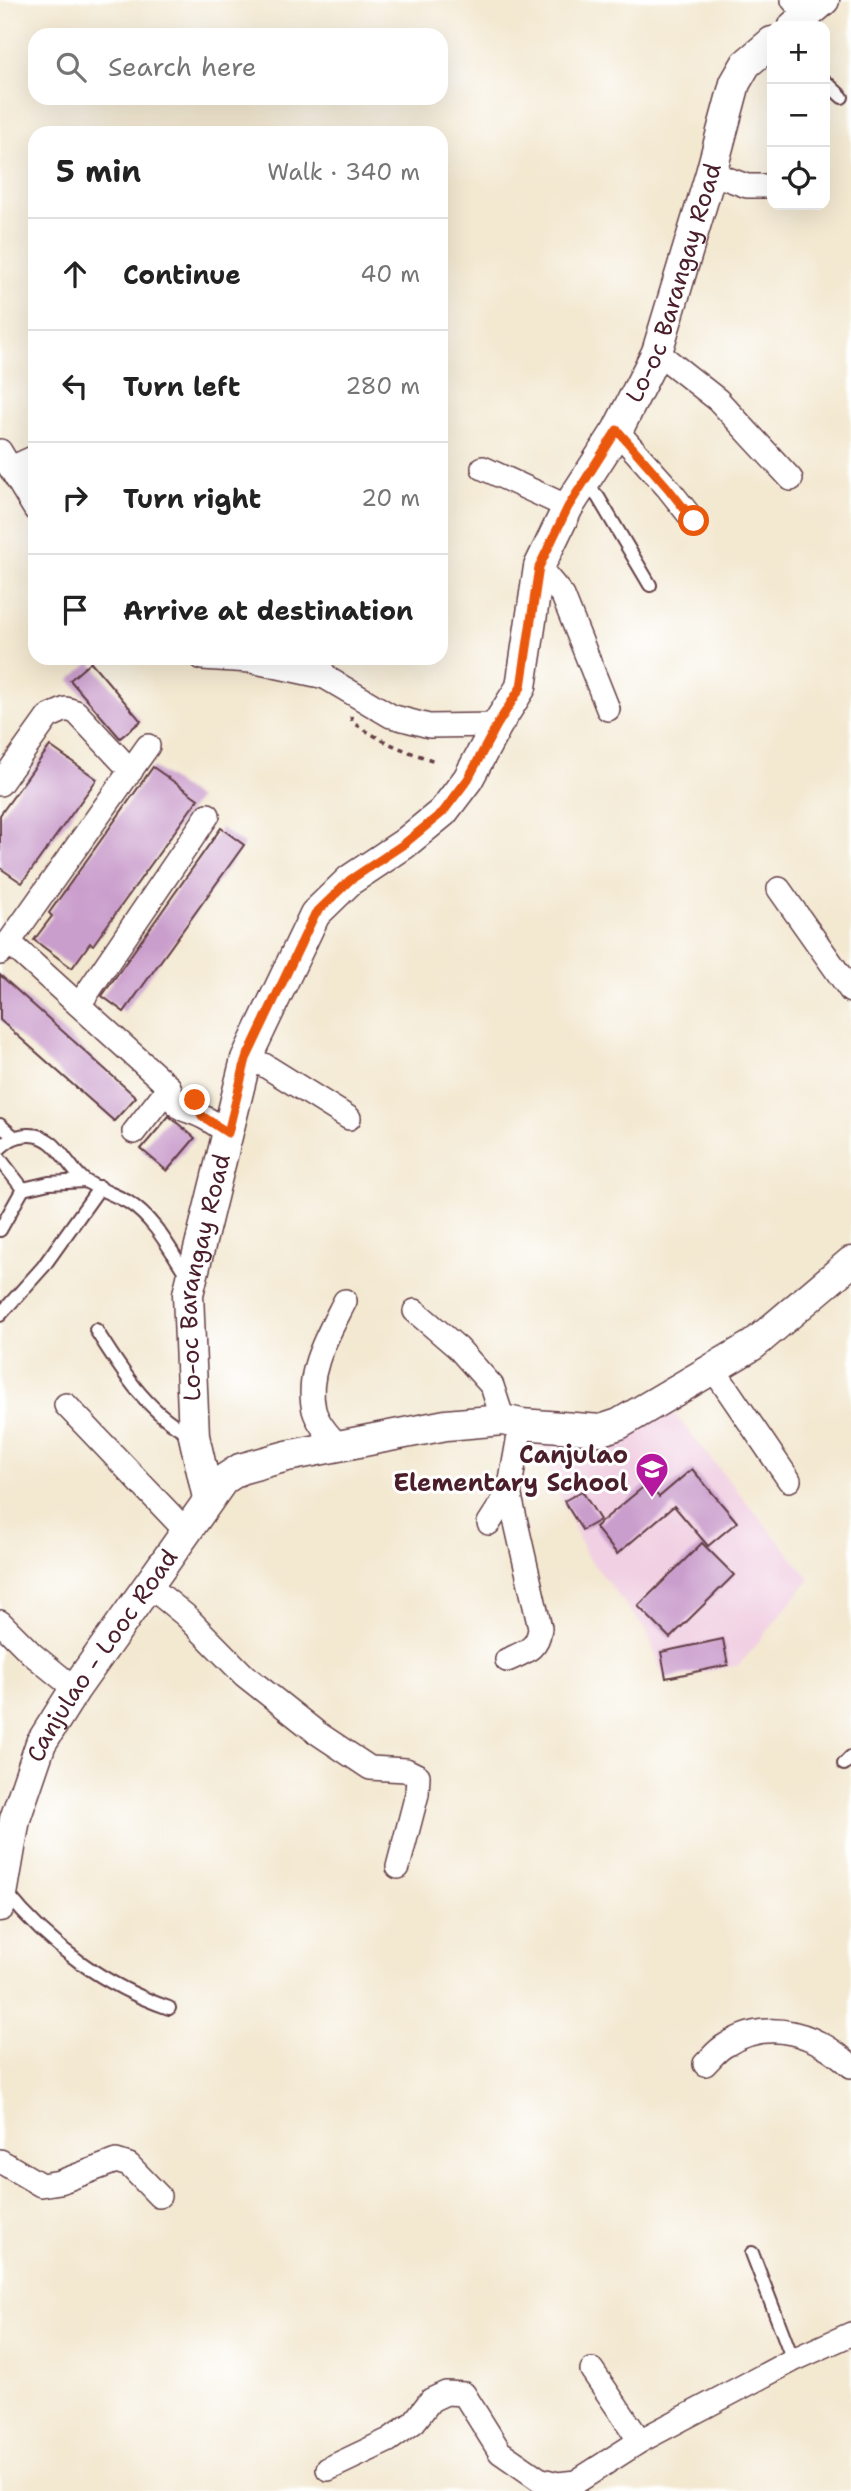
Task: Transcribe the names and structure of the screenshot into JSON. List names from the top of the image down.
{
  "streets": {
    "street": ["Lo-oc Barangay Road", "Canjulao - Looc Road"]
  },
  "crossings": [
    ["Lo-oc Barangay Road", "Canjulao - Looc Road"]
  ],
  "places": {
    "school or university": ["Canjulao Elementary School"]
  },
  "page": {
    "map_buttons": ["+", "−"],
    "search": "Search here",
    "heading": ["5 min", "Walk · 340 m"],
    "list": [
      ["Continue", "40 m"],
      ["Turn left", "280 m"],
      ["Turn right", "20 m"],
      "Arrive at destination"
    ]
  }
}
